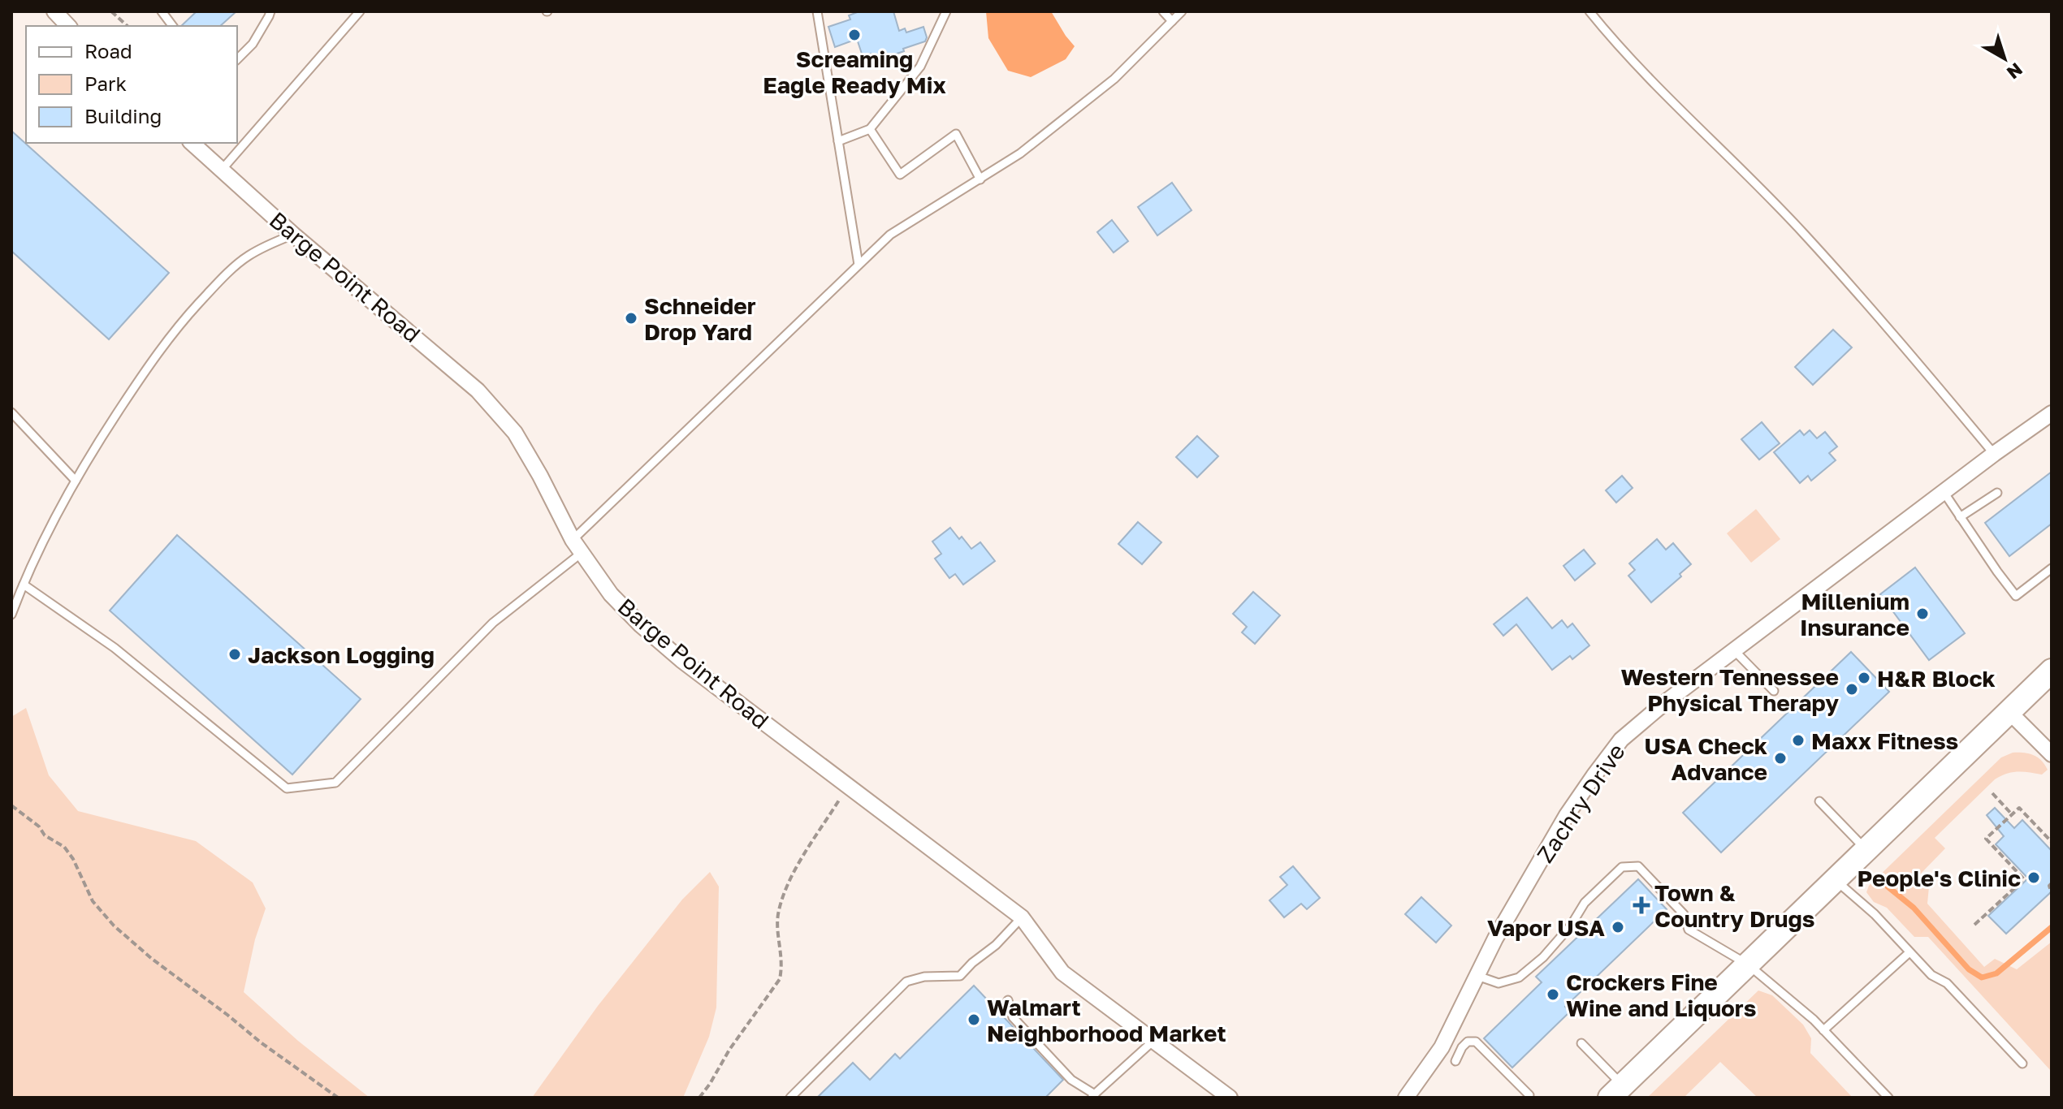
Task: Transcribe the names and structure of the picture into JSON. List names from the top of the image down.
{
  "streets": {
    "street": ["Barge Point Road", "Zachry Drive"]
  },
  "places": {
    "other": [
      "Screaming Eagle Ready Mix",
      "Schneider Drop Yard",
      "Millenium Insurance",
      "Jackson Logging",
      "H&R Block",
      "Western Tennessee Physical Therapy",
      "Maxx Fitness",
      "USA Check Advance",
      "People's Clinic",
      "Vapor USA",
      "Crockers Fine Wine and Liquors",
      "Walmart Neighborhood Market"
    ],
    "health": ["Town & Country Drugs"]
  },
  "legend": ["Road", "Park", "Building"],
  "north": "bottom right"
}
